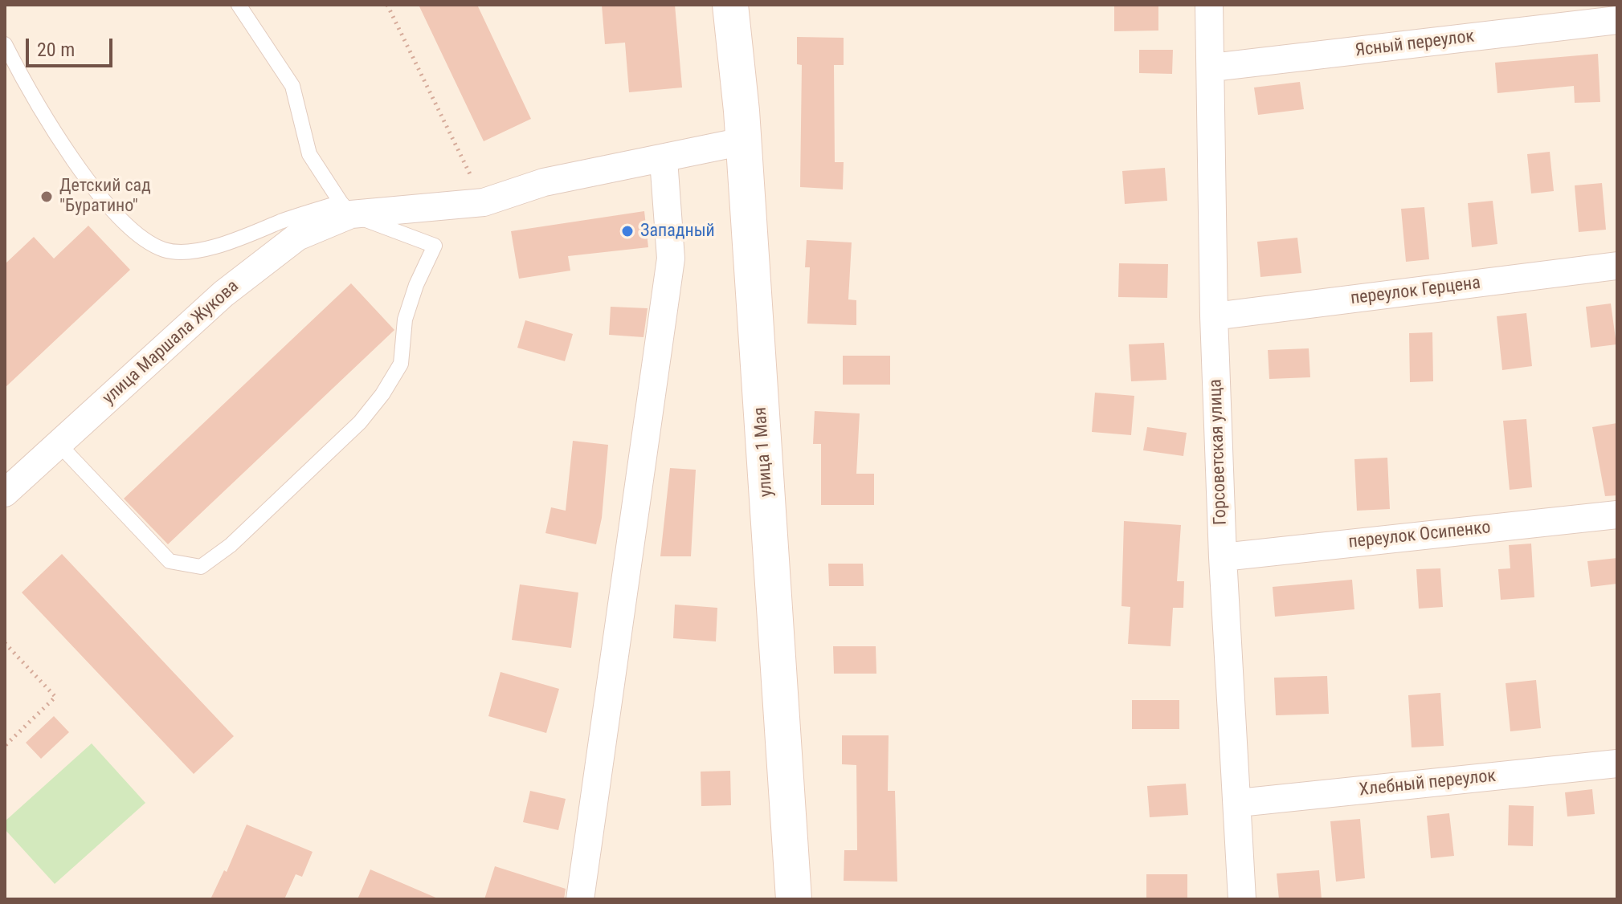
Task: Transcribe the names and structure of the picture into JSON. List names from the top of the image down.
{
  "streets": {
    "main road": ["улица 1 Мая"],
    "street": [
      "Ясный переулок",
      "переулок Герцена",
      "улица Маршала Жукова",
      "Горсоветская улица",
      "переулок Осипенко",
      "Хлебный переулок"
    ]
  },
  "crossings": [
    ["Ясный переулок", "Горсоветская улица"],
    ["переулок Герцена", "Горсоветская улица"],
    ["улица Маршала Жукова", "улица 1 Мая"],
    ["Горсоветская улица", "переулок Осипенко"],
    ["Горсоветская улица", "Хлебный переулок"]
  ],
  "places": ["Детский сад \"Буратино\"", "Западный"],
  "scale_bar": "20 m"
}
